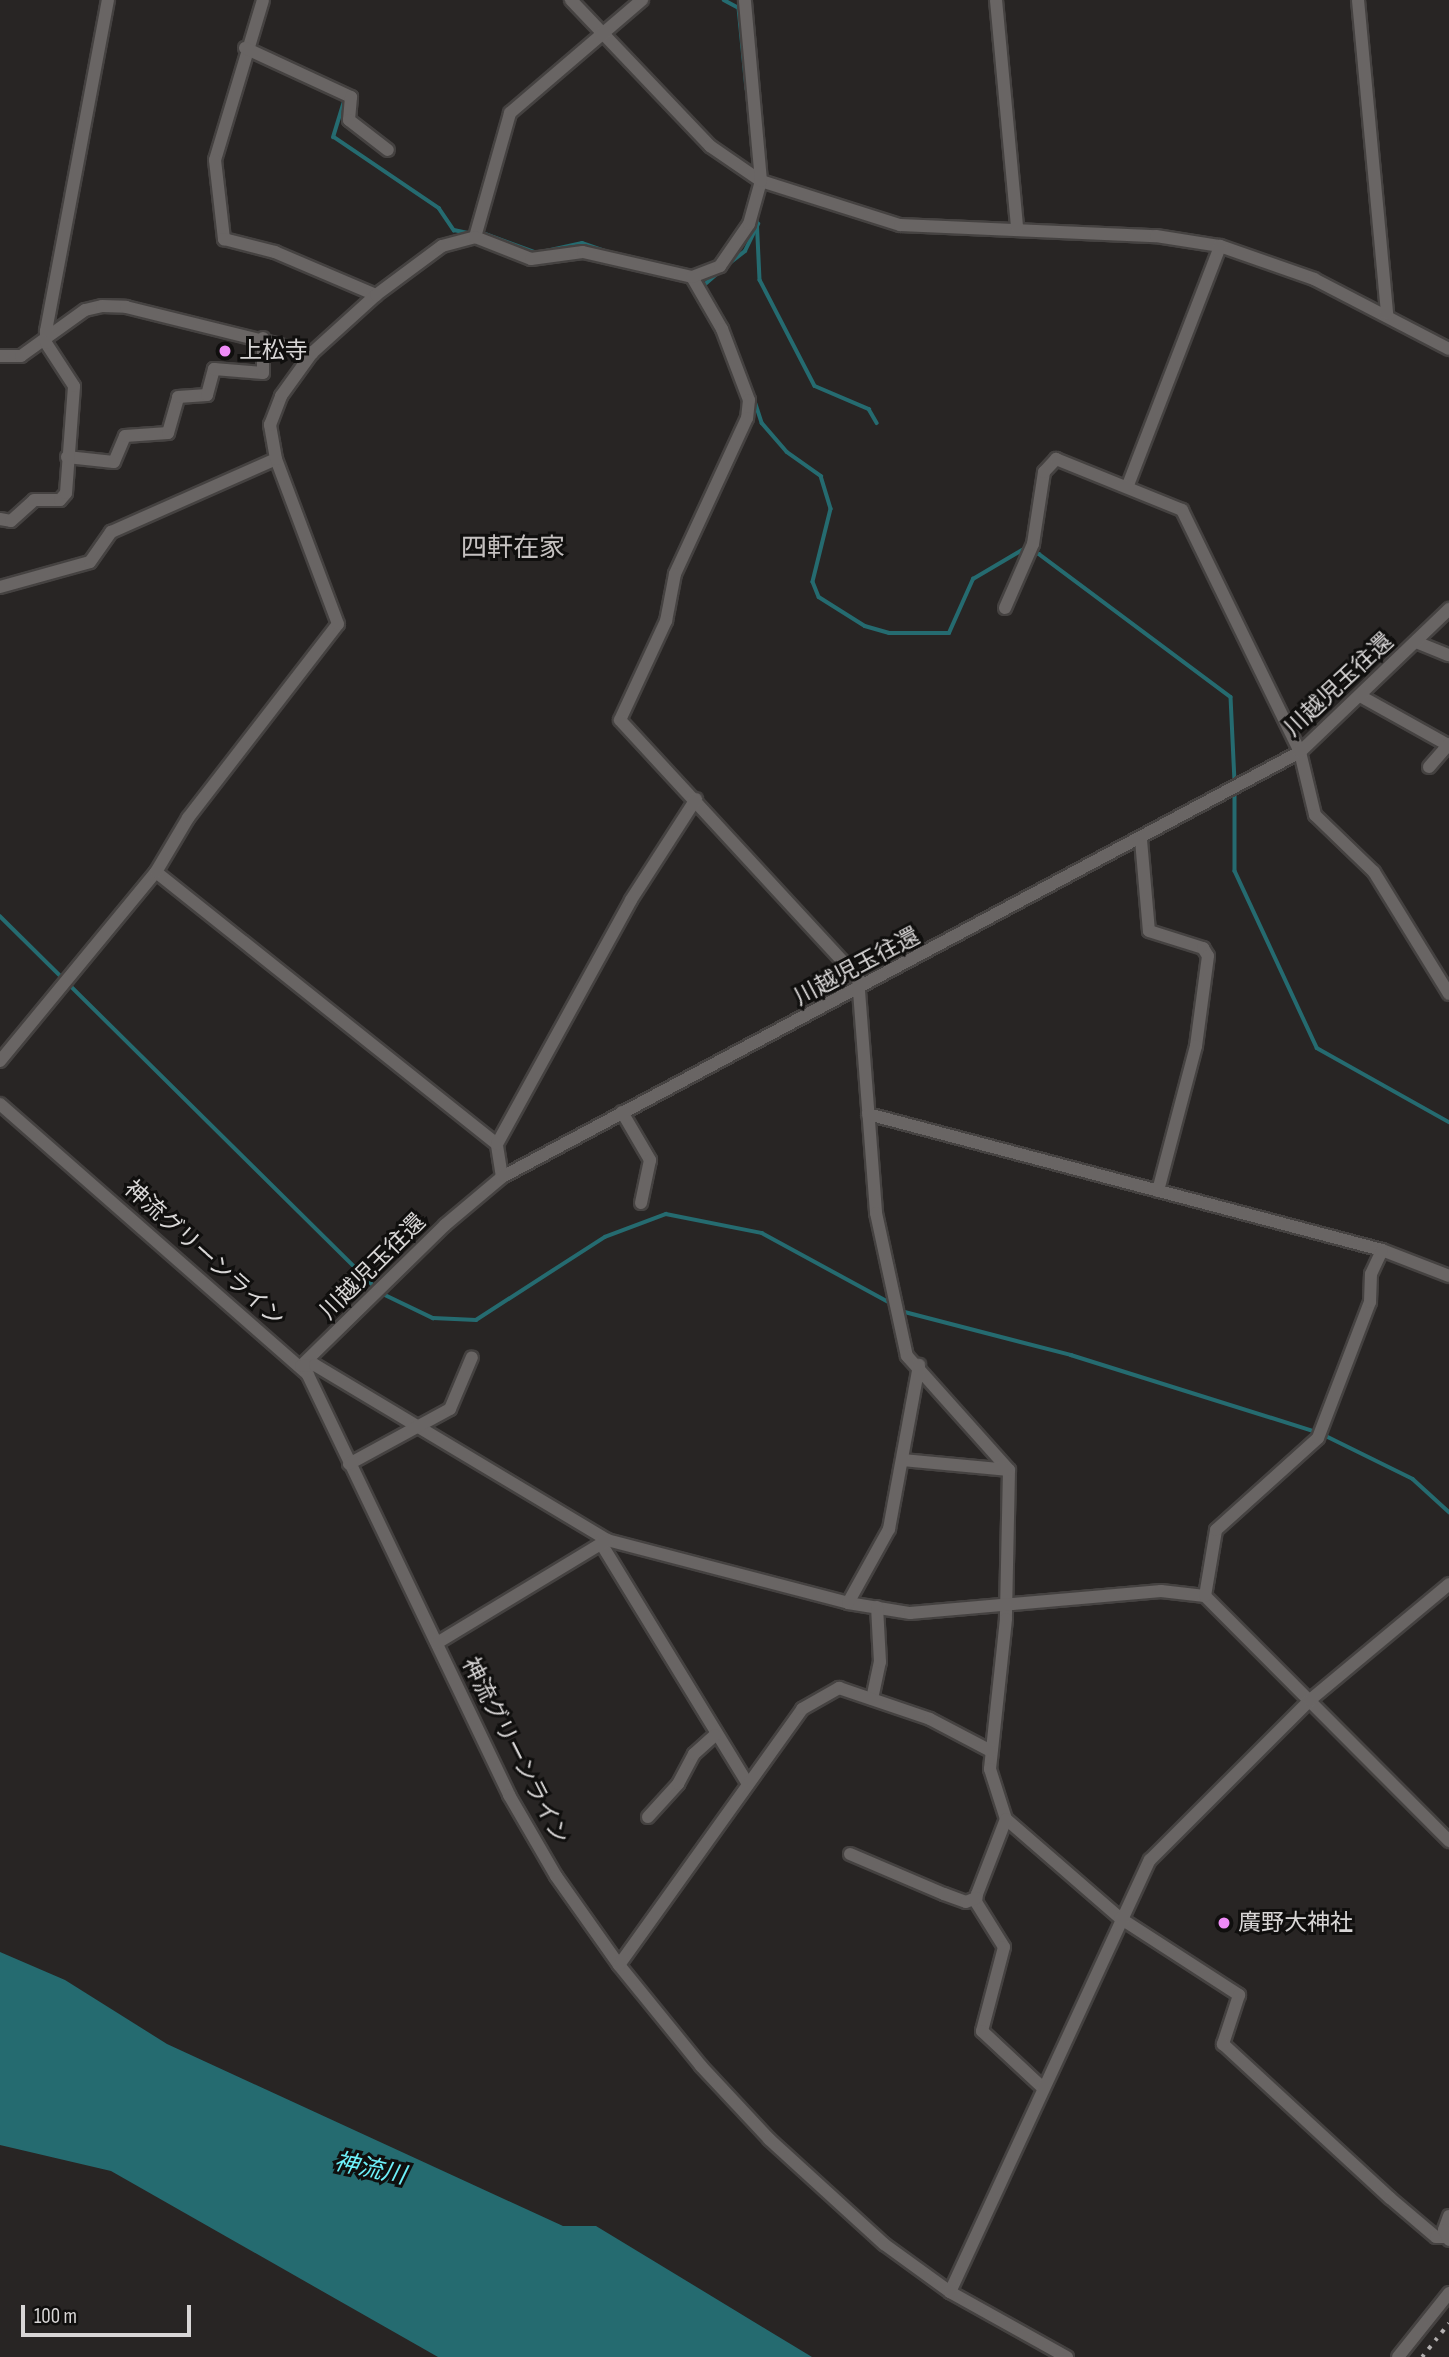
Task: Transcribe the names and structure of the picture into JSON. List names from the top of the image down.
{
  "streets": {
    "street": ["川越児玉往還", "神流グリーンライン"]
  },
  "crossings": [
    ["川越児玉往還", "神流グリーンライン"]
  ],
  "districts": ["四軒在家"],
  "water": ["神流川"],
  "places": ["上松寺", "廣野大神社"],
  "scale_bar": "100 m"
}
